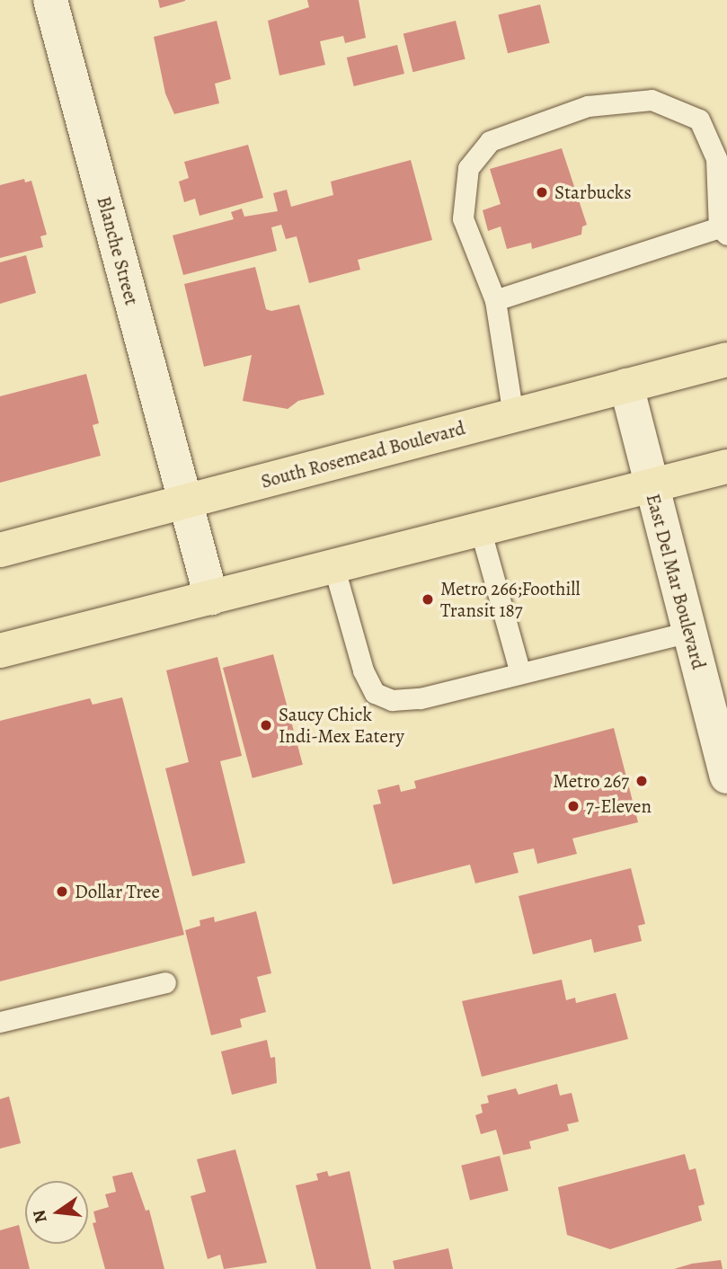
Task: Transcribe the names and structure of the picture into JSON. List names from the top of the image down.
{
  "streets": {
    "main road": ["South Rosemead Boulevard"],
    "street": ["Blanche Street", "East Del Mar Boulevard"]
  },
  "crossings": [
    ["Blanche Street", "South Rosemead Boulevard"],
    ["South Rosemead Boulevard", "East Del Mar Boulevard"]
  ],
  "places": [
    "Starbucks",
    "Metro 266;Foothill Transit 187",
    "Saucy Chick Indi-Mex Eatery",
    "Metro 267",
    "7-Eleven",
    "Dollar Tree"
  ],
  "north": "left"
}
